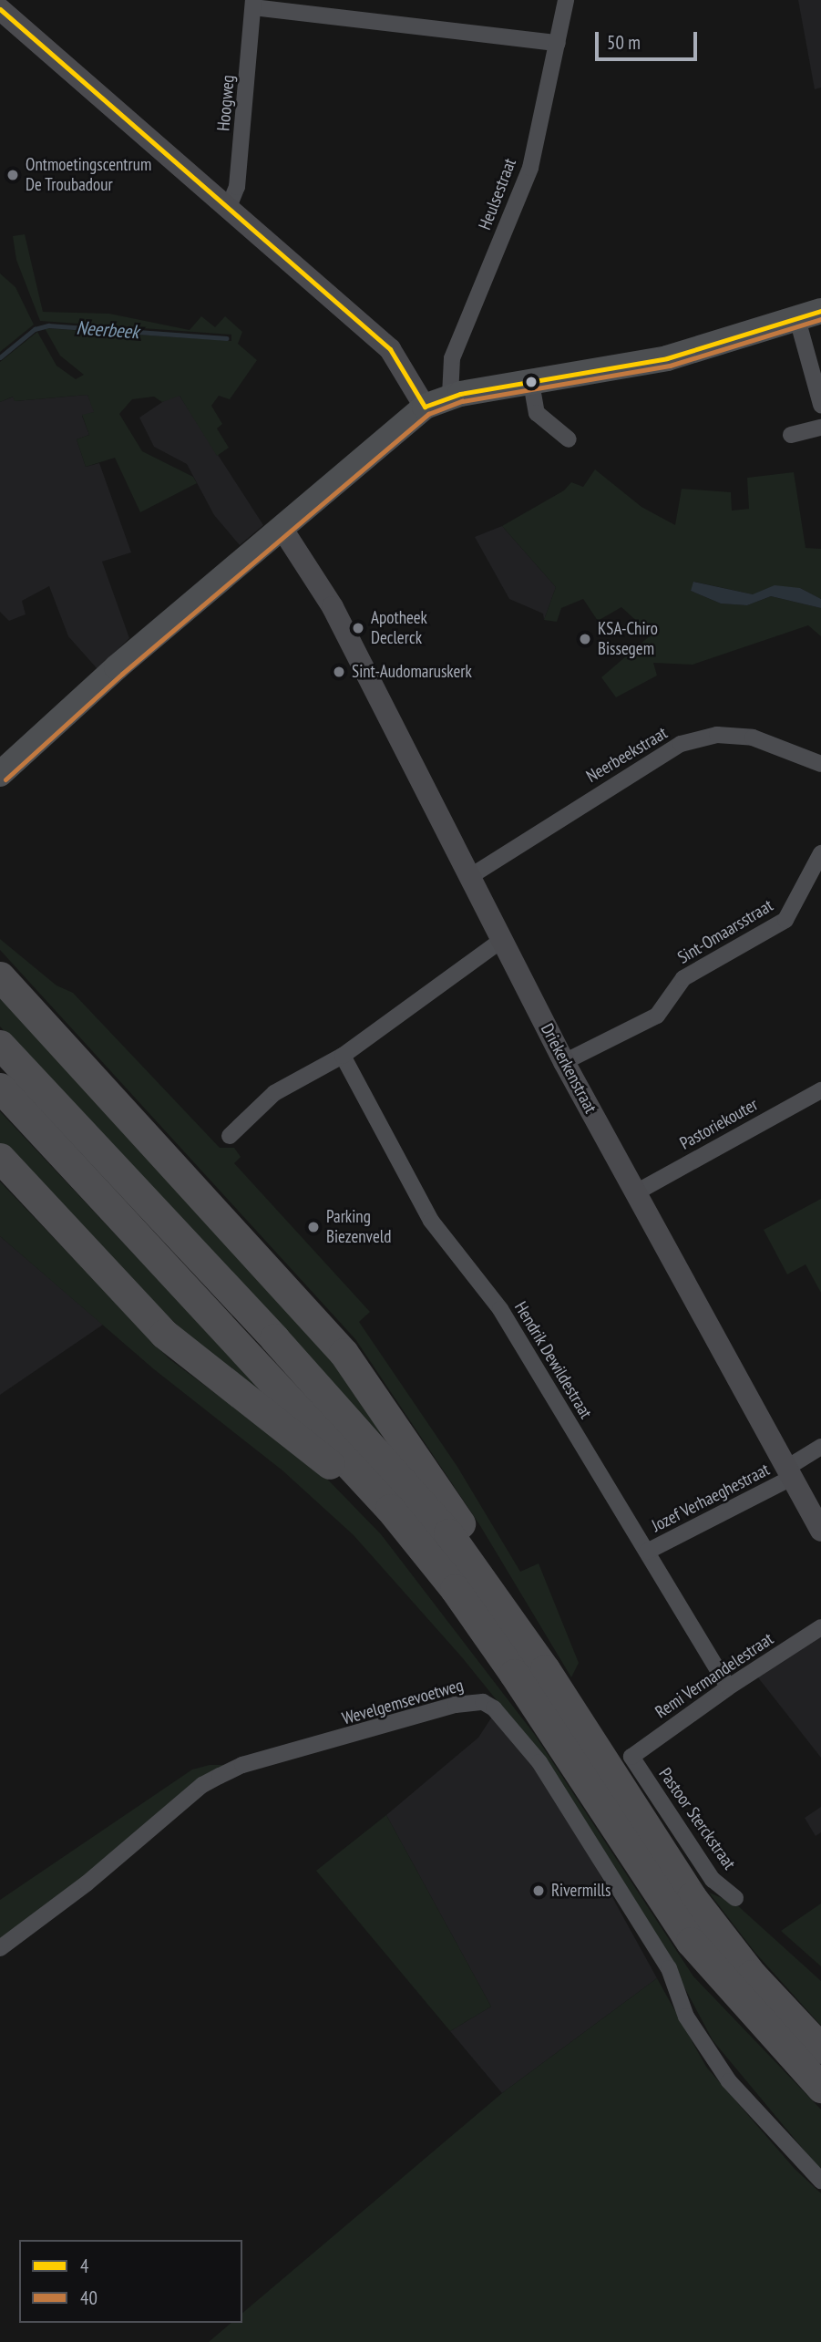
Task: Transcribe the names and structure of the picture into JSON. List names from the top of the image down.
{
  "streets": {
    "street": [
      "Hoogweg",
      "Heulsestraat",
      "Neerbeekstraat",
      "Sint-Omaarsstraat",
      "Driekerkenstraat",
      "Pastoriekouter",
      "Hendrik Dewildestraat",
      "Jozef Verhaeghestraat",
      "Remi Vermandelestraat",
      "Wevelgemsevoetweg",
      "Pastoor Sterckstraat"
    ]
  },
  "crossings": [
    ["Neerbeekstraat", "Driekerkenstraat"],
    ["Sint-Omaarsstraat", "Driekerkenstraat"],
    ["Driekerkenstraat", "Pastoriekouter"],
    ["Driekerkenstraat", "Jozef Verhaeghestraat"],
    ["Hendrik Dewildestraat", "Jozef Verhaeghestraat"],
    ["Hendrik Dewildestraat", "Remi Vermandelestraat"],
    ["Remi Vermandelestraat", "Pastoor Sterckstraat"]
  ],
  "water": ["Neerbeek"],
  "places": [
    "Ontmoetingscentrum De Troubadour",
    "Apotheek Declerck",
    "KSA-Chiro Bissegem",
    "Sint-Audomaruskerk",
    "Parking Biezenveld",
    "Rivermills"
  ],
  "lines": ["transit line 4", "transit line 40"],
  "legend": ["4", "40"],
  "scale_bar": "50 m"
}
